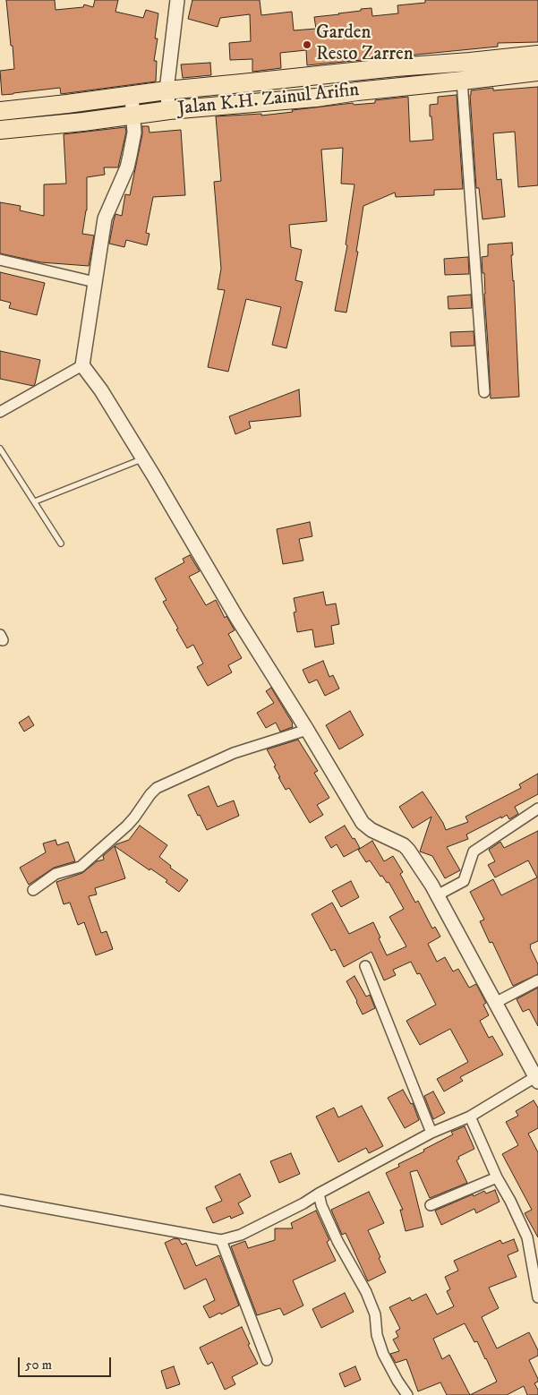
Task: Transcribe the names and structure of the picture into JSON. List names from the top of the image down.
{
  "streets": {
    "highway": ["Jalan K.H. Zainul Arifin"]
  },
  "places": ["Garden Resto Zarren"],
  "scale_bar": "50 m"
}
